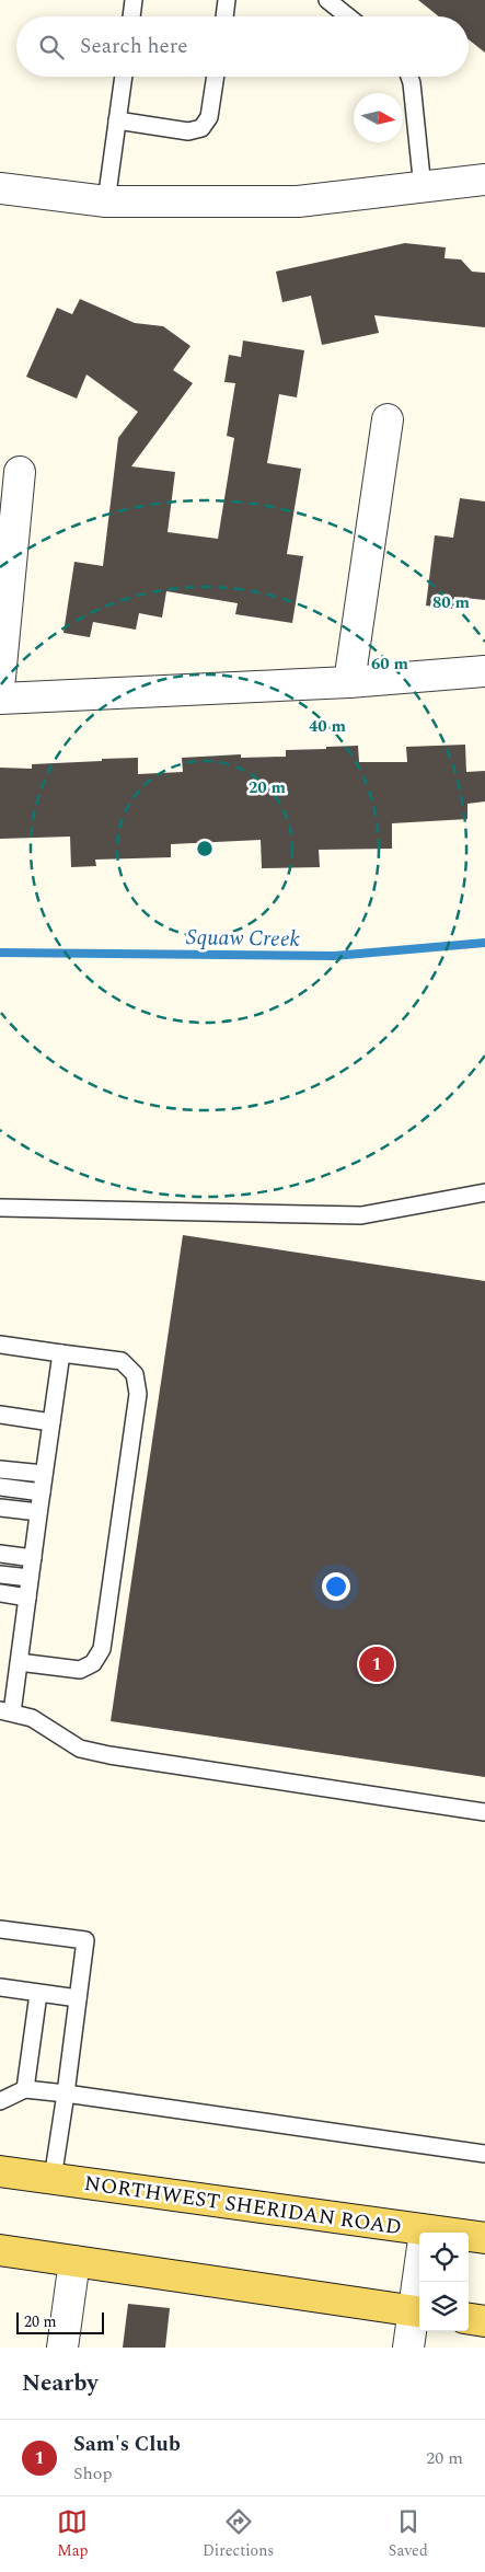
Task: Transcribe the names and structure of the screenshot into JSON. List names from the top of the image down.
{
  "streets": {
    "main road": ["NORTHWEST SHERIDAN ROAD"]
  },
  "water": ["Squaw Creek"],
  "scale_bar": "20 m",
  "north": "right",
  "page": {
    "search": "Search here",
    "pins": "1",
    "scale": "20 m",
    "heading": "Nearby",
    "list": [
      {
        "mark": "1",
        "name": "Sam's Club",
        "note": "Shop",
        "value": "20 m"
      }
    ],
    "nav": ["Map", "Directions", "Saved"]
  },
  "rings": [
    "80 m",
    "60 m",
    "40 m",
    "20 m"
  ]
}
